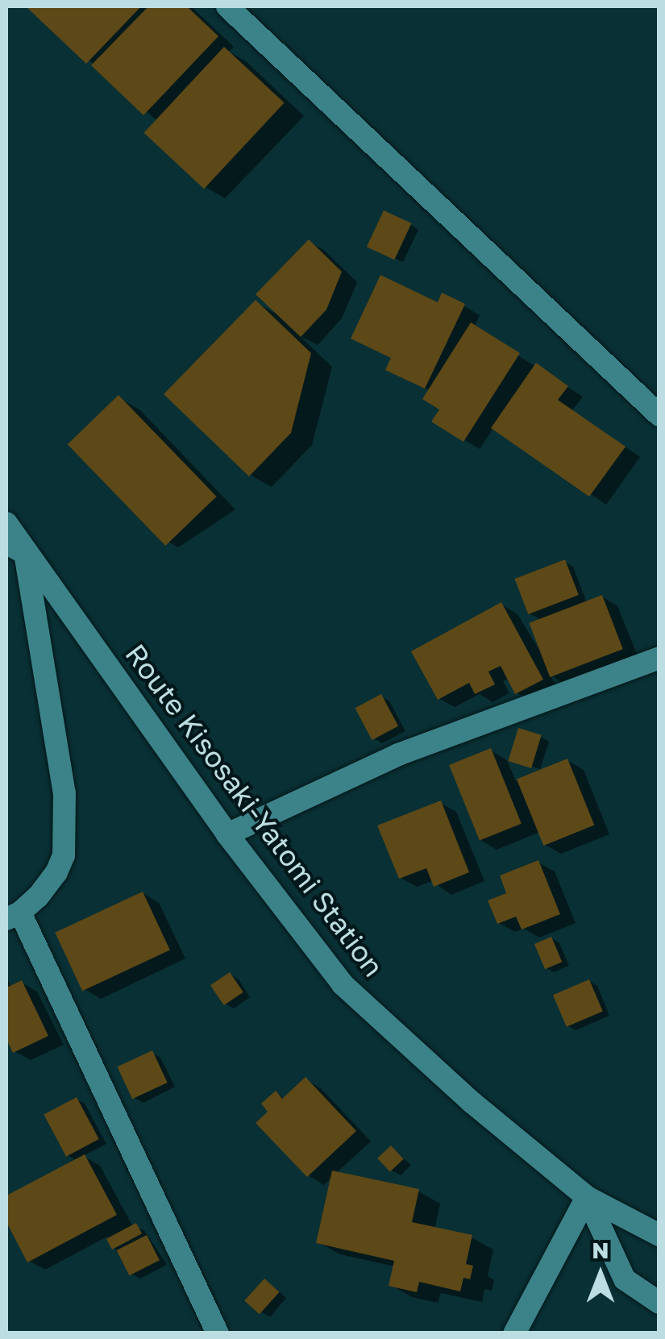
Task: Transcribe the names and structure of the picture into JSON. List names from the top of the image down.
{
  "streets": {
    "street": ["Route Kisosaki-Yatomi Station"]
  },
  "north": "top"
}
